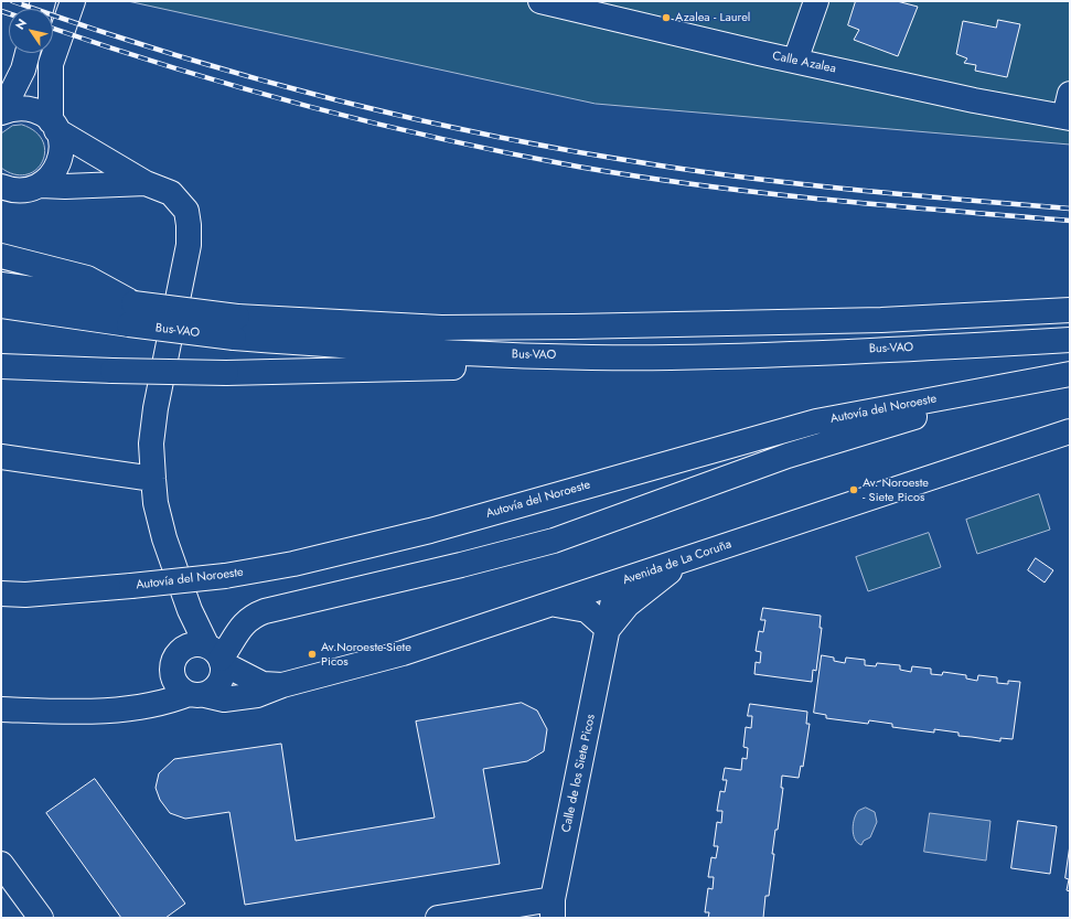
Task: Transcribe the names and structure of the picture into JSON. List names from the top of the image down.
{
  "streets": {
    "main road": [
      "Calle Azalea",
      "Bus-VAO",
      "Autovía del Noroeste",
      "Avenida de La Coruña",
      "Calle de los Siete Picos"
    ]
  },
  "crossings": [
    ["Avenida de La Coruña", "Calle de los Siete Picos"]
  ],
  "places": ["Azalea - Laurel", "Av. Noroeste - Siete Picos", "Av.Noroeste-Siete Picos"],
  "north": "top left"
}
